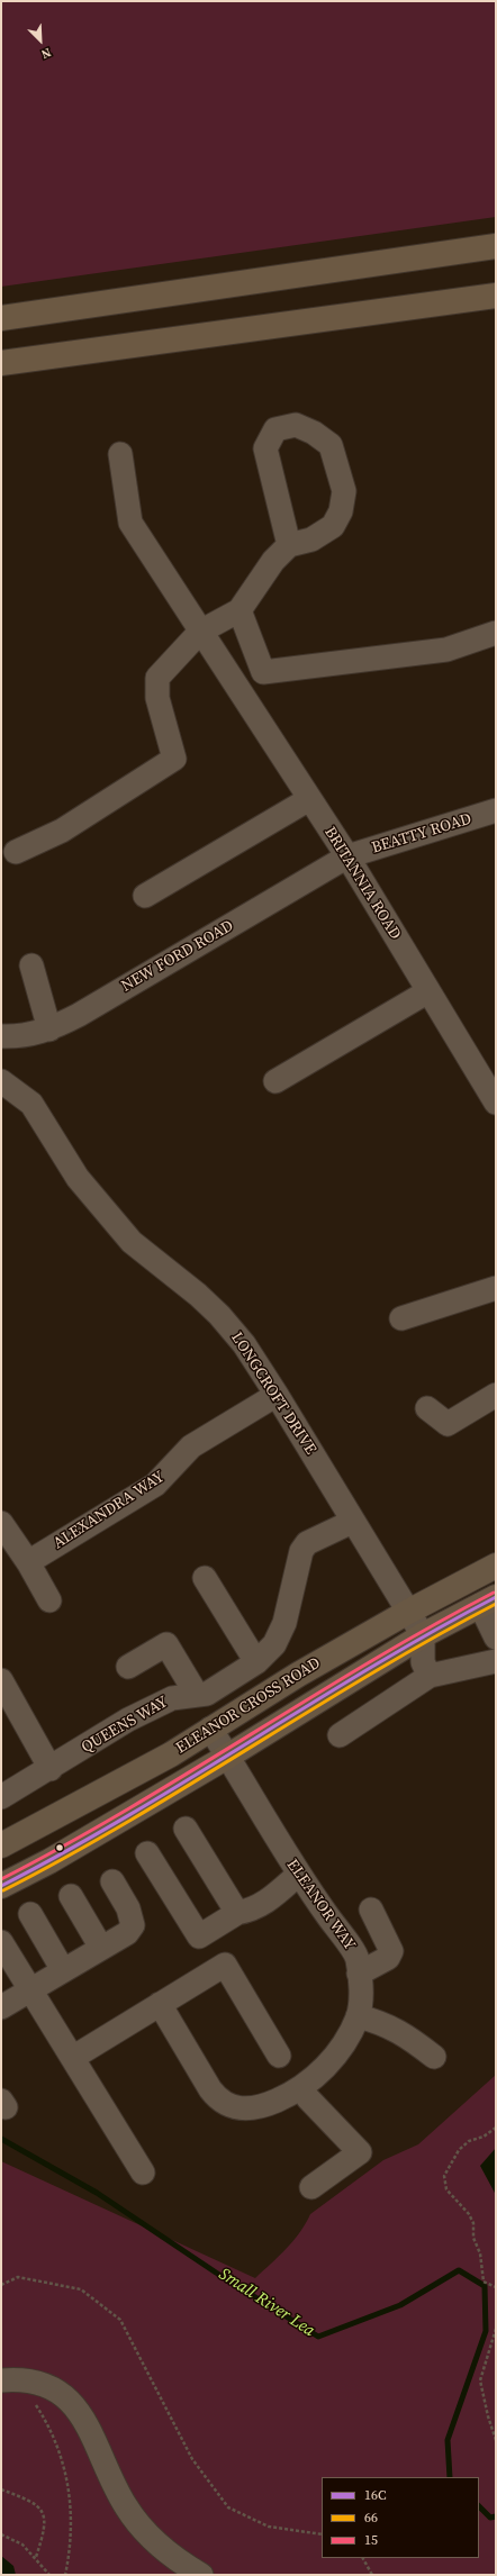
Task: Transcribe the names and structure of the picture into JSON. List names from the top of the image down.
{
  "streets": {
    "main road": ["ELEANOR CROSS ROAD"],
    "street": [
      "BEATTY ROAD",
      "BRITANNIA ROAD",
      "NEW FORD ROAD",
      "LONGCROFT DRIVE",
      "ALEXANDRA WAY",
      "QUEENS WAY",
      "ELEANOR WAY"
    ]
  },
  "crossings": [
    ["BEATTY ROAD", "BRITANNIA ROAD"],
    ["BEATTY ROAD", "NEW FORD ROAD"],
    ["BRITANNIA ROAD", "NEW FORD ROAD"],
    ["LONGCROFT DRIVE", "ALEXANDRA WAY"],
    ["LONGCROFT DRIVE", "ELEANOR CROSS ROAD"],
    ["LONGCROFT DRIVE", "QUEENS WAY"],
    ["ELEANOR CROSS ROAD", "ELEANOR WAY"]
  ],
  "water": ["Small River Lea"],
  "lines": ["transit line 15", "transit line 16C", "transit line 66"],
  "legend": ["16C", "66", "15"],
  "north": "bottom right"
}
